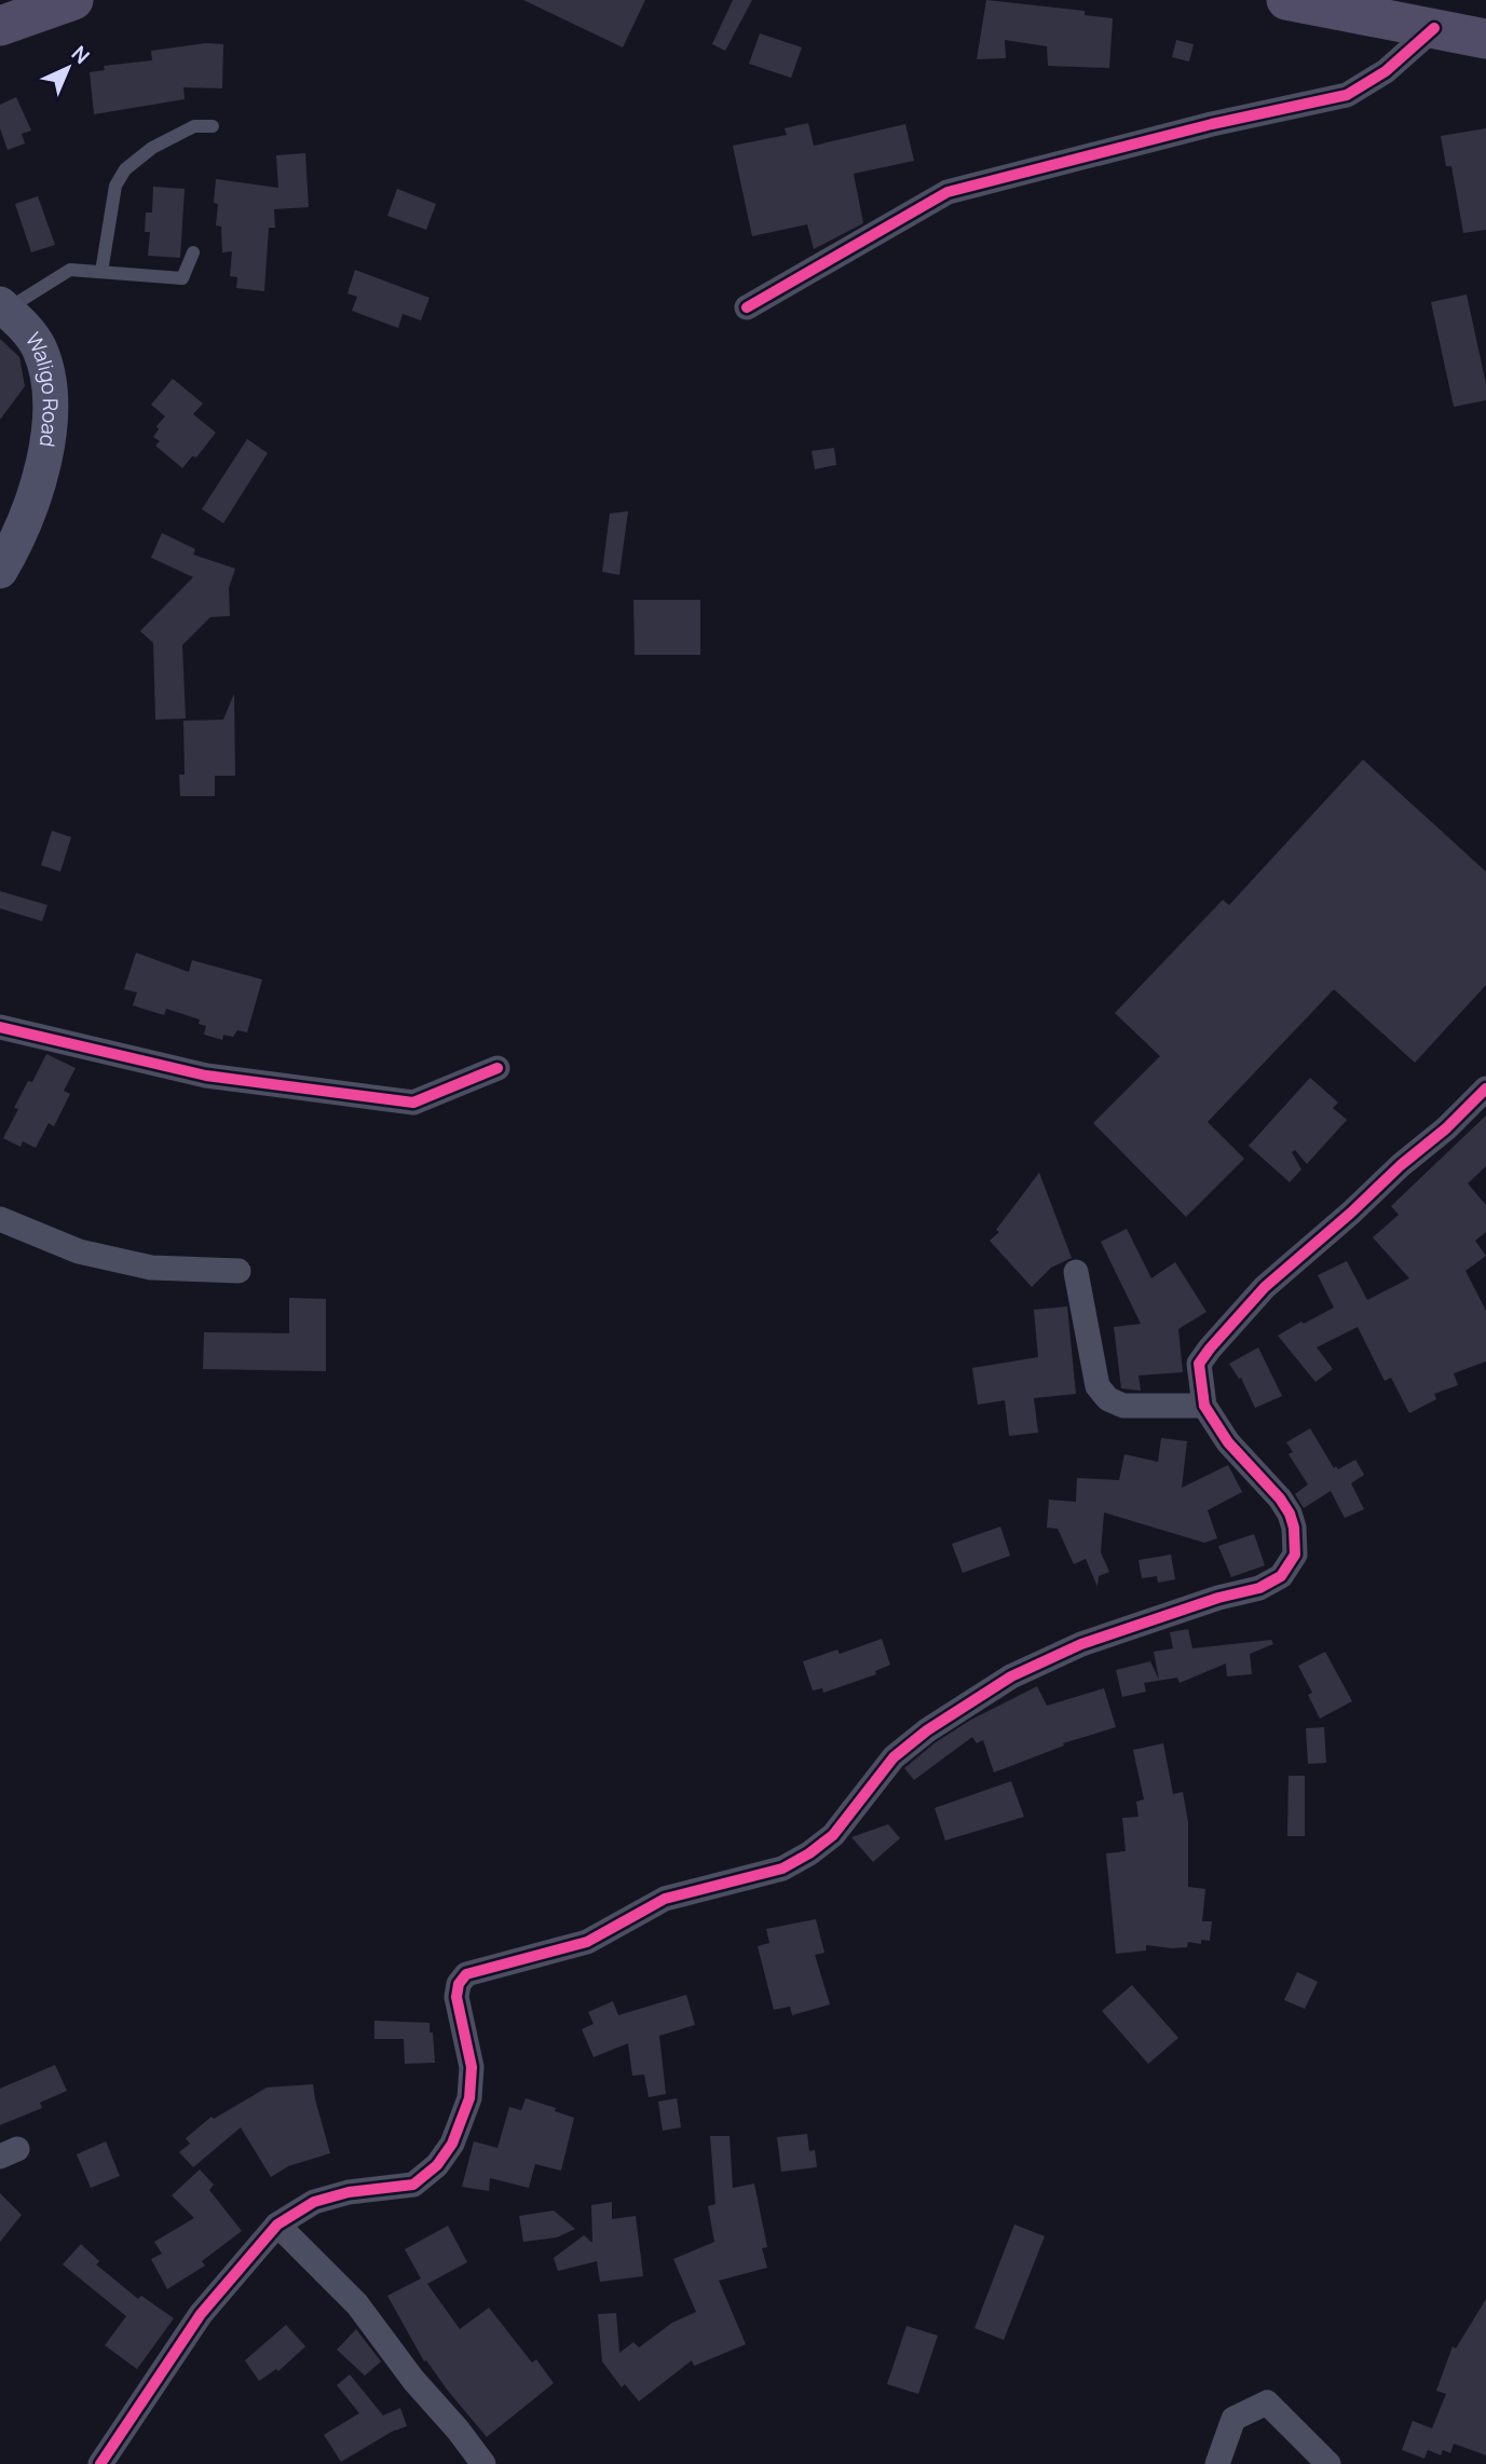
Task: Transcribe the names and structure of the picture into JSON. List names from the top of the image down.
{
  "streets": {
    "street": ["Waligo Road"]
  },
  "north": "top right"
}
